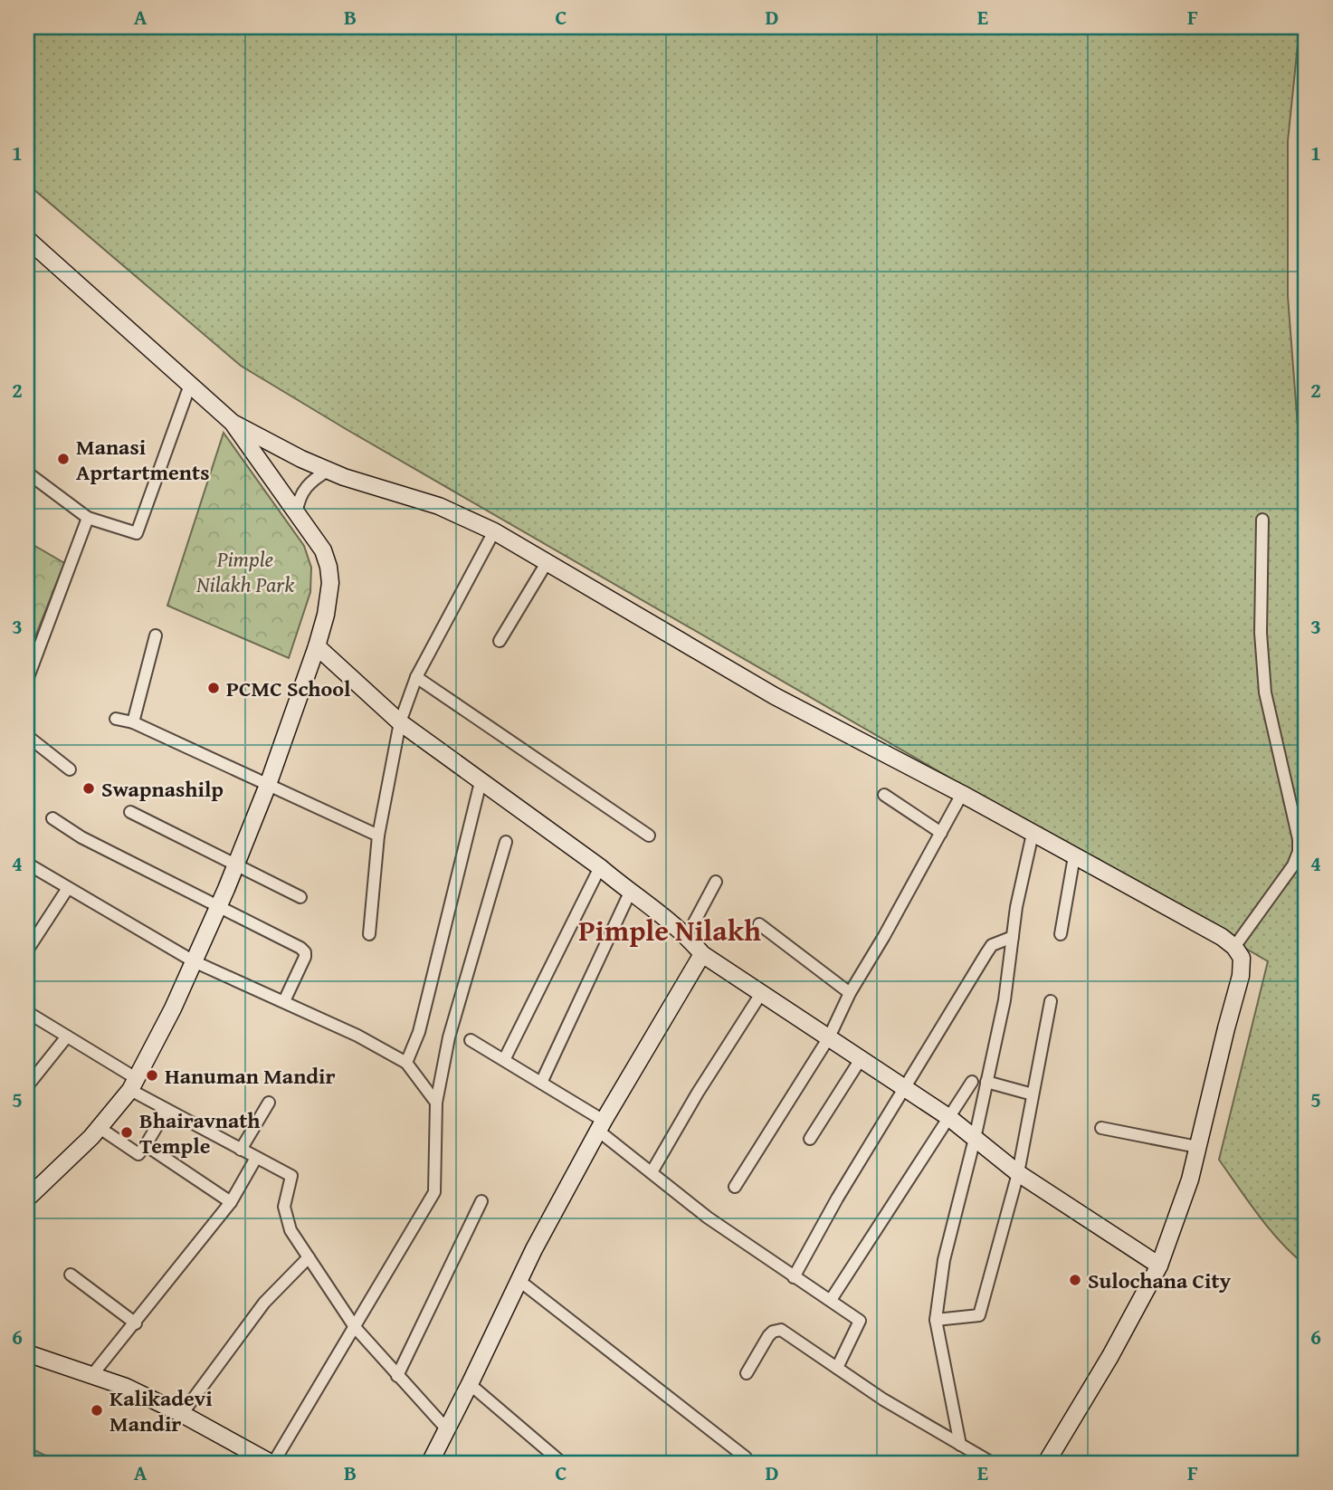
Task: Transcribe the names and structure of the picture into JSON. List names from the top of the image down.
{
  "districts": ["Pimple Nilakh"],
  "parks": ["Pimple Nilakh Park"],
  "places": [
    "Manasi Aprtartments",
    "PCMC School",
    "Swapnashilp",
    "Hanuman Mandir",
    "Bhairavnath Temple",
    "Sulochana City",
    "Kalikadevi Mandir"
  ],
  "grid": {
    "columns": [
      "A",
      "B",
      "C",
      "D",
      "E",
      "F"
    ],
    "rows": [
      "1",
      "2",
      "3",
      "4",
      "5",
      "6"
    ]
  }
}
